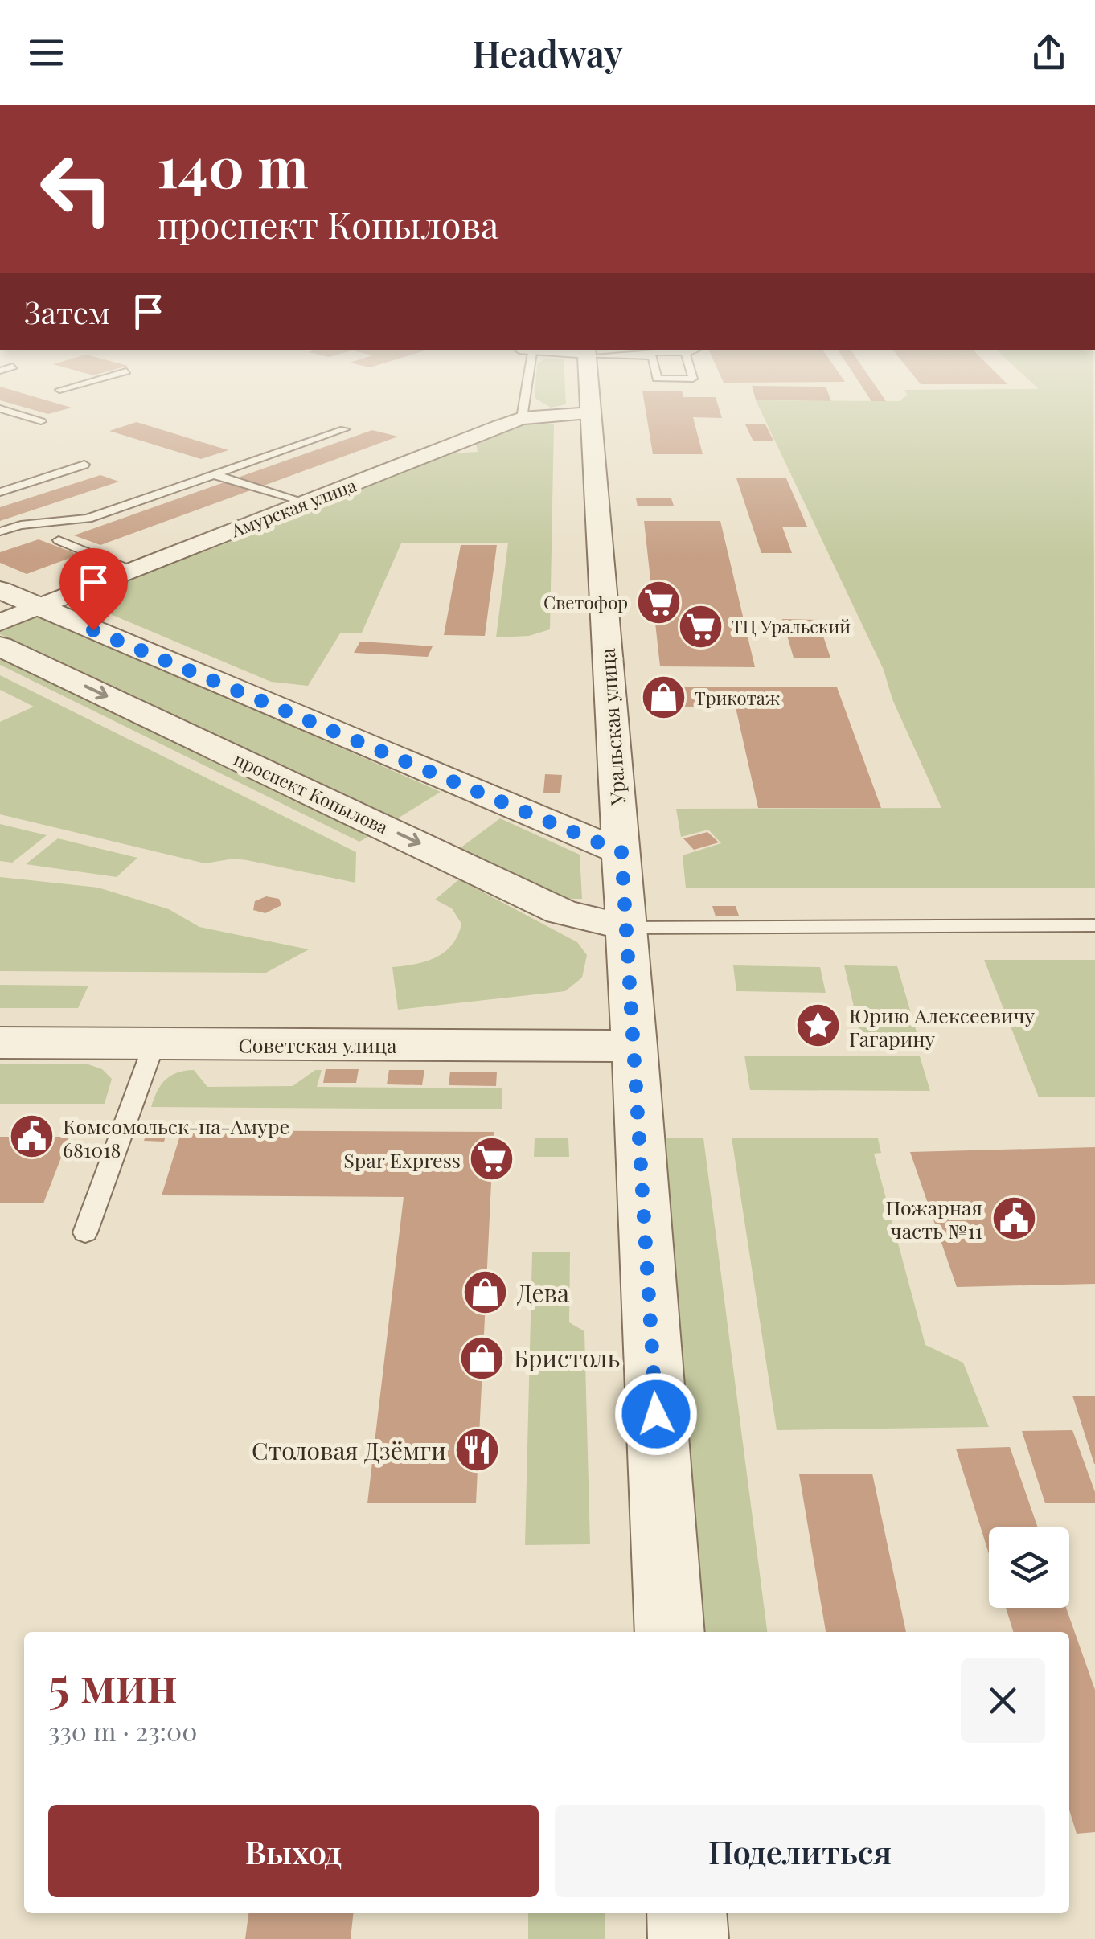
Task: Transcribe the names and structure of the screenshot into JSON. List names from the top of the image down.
{
  "streets": {
    "street": [
      "Амурская улица",
      "Уральская улица",
      "проспект Копылова",
      "Советская улица"
    ]
  },
  "crossings": [
    ["Амурская улица", "Уральская улица"],
    ["Уральская улица", "проспект Копылова"],
    ["Уральская улица", "Советская улица"]
  ],
  "places": {
    "supermarket": ["Светофор", "ТЦ Уральский", "Spar Express"],
    "shop": ["Трикотаж", "Дева", "Бристоль"],
    "place": ["Юрию Алексеевичу Гагарину"],
    "public building": ["Комсомольск-на-Амуре 681018", "Пожарная часть №11"],
    "restaurant": ["Столовая Дзёмги"]
  },
  "page": {
    "header": "Headway",
    "turn": ["140 m", "проспект Копылова"],
    "then": "Затем",
    "heading": ["5 мин", "330 m · 23:00"],
    "buttons": ["Выход", "Поделиться"]
  }
}
